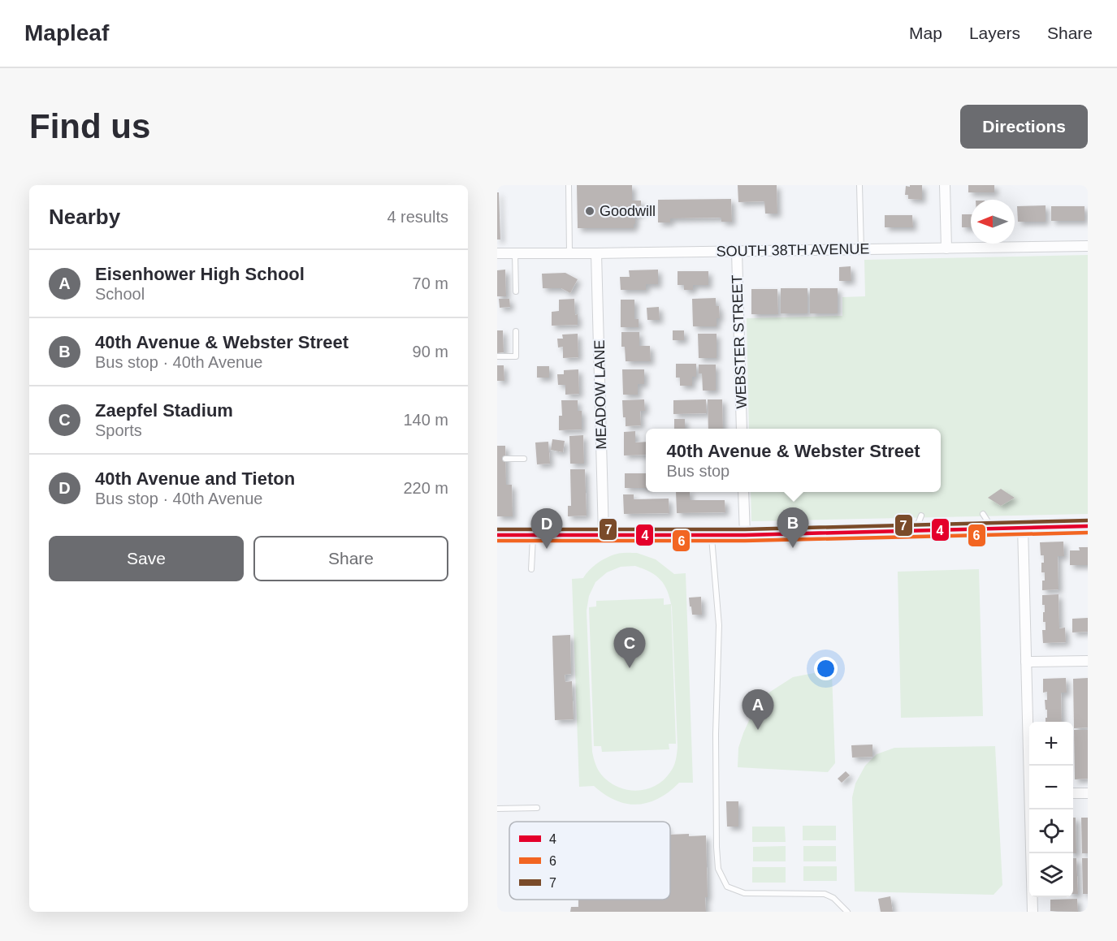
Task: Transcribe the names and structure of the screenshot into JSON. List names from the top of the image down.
{
  "streets": {
    "street": ["SOUTH 38TH AVENUE", "WEBSTER STREET", "MEADOW LANE"]
  },
  "crossings": [
    ["SOUTH 38TH AVENUE", "WEBSTER STREET"],
    ["SOUTH 38TH AVENUE", "MEADOW LANE"]
  ],
  "places": ["Goodwill"],
  "lines": ["transit line 7", "transit line 4", "transit line 6"],
  "legend": ["4", "6", "7"],
  "north": "left",
  "page": {
    "header": "Mapleaf",
    "nav": ["Map", "Layers", "Share"],
    "buttons": [
      "Directions",
      ["Save", "Share"]
    ],
    "title": "Find us",
    "heading": ["Nearby", "4 results"],
    "list": [
      {
        "mark": "A",
        "name": "Eisenhower High School",
        "note": "School",
        "value": "70 m"
      },
      {
        "mark": "B",
        "name": "40th Avenue & Webster Street",
        "note": "Bus stop · 40th Avenue",
        "value": "90 m"
      },
      {
        "mark": "C",
        "name": "Zaepfel Stadium",
        "note": "Sports",
        "value": "140 m"
      },
      {
        "mark": "D",
        "name": "40th Avenue and Tieton",
        "note": "Bus stop · 40th Avenue",
        "value": "220 m"
      }
    ],
    "popup": ["40th Avenue & Webster Street", "Bus stop"],
    "pins": [
      "B",
      "D",
      "C",
      "A"
    ],
    "map_buttons": ["+", "−"]
  }
}
